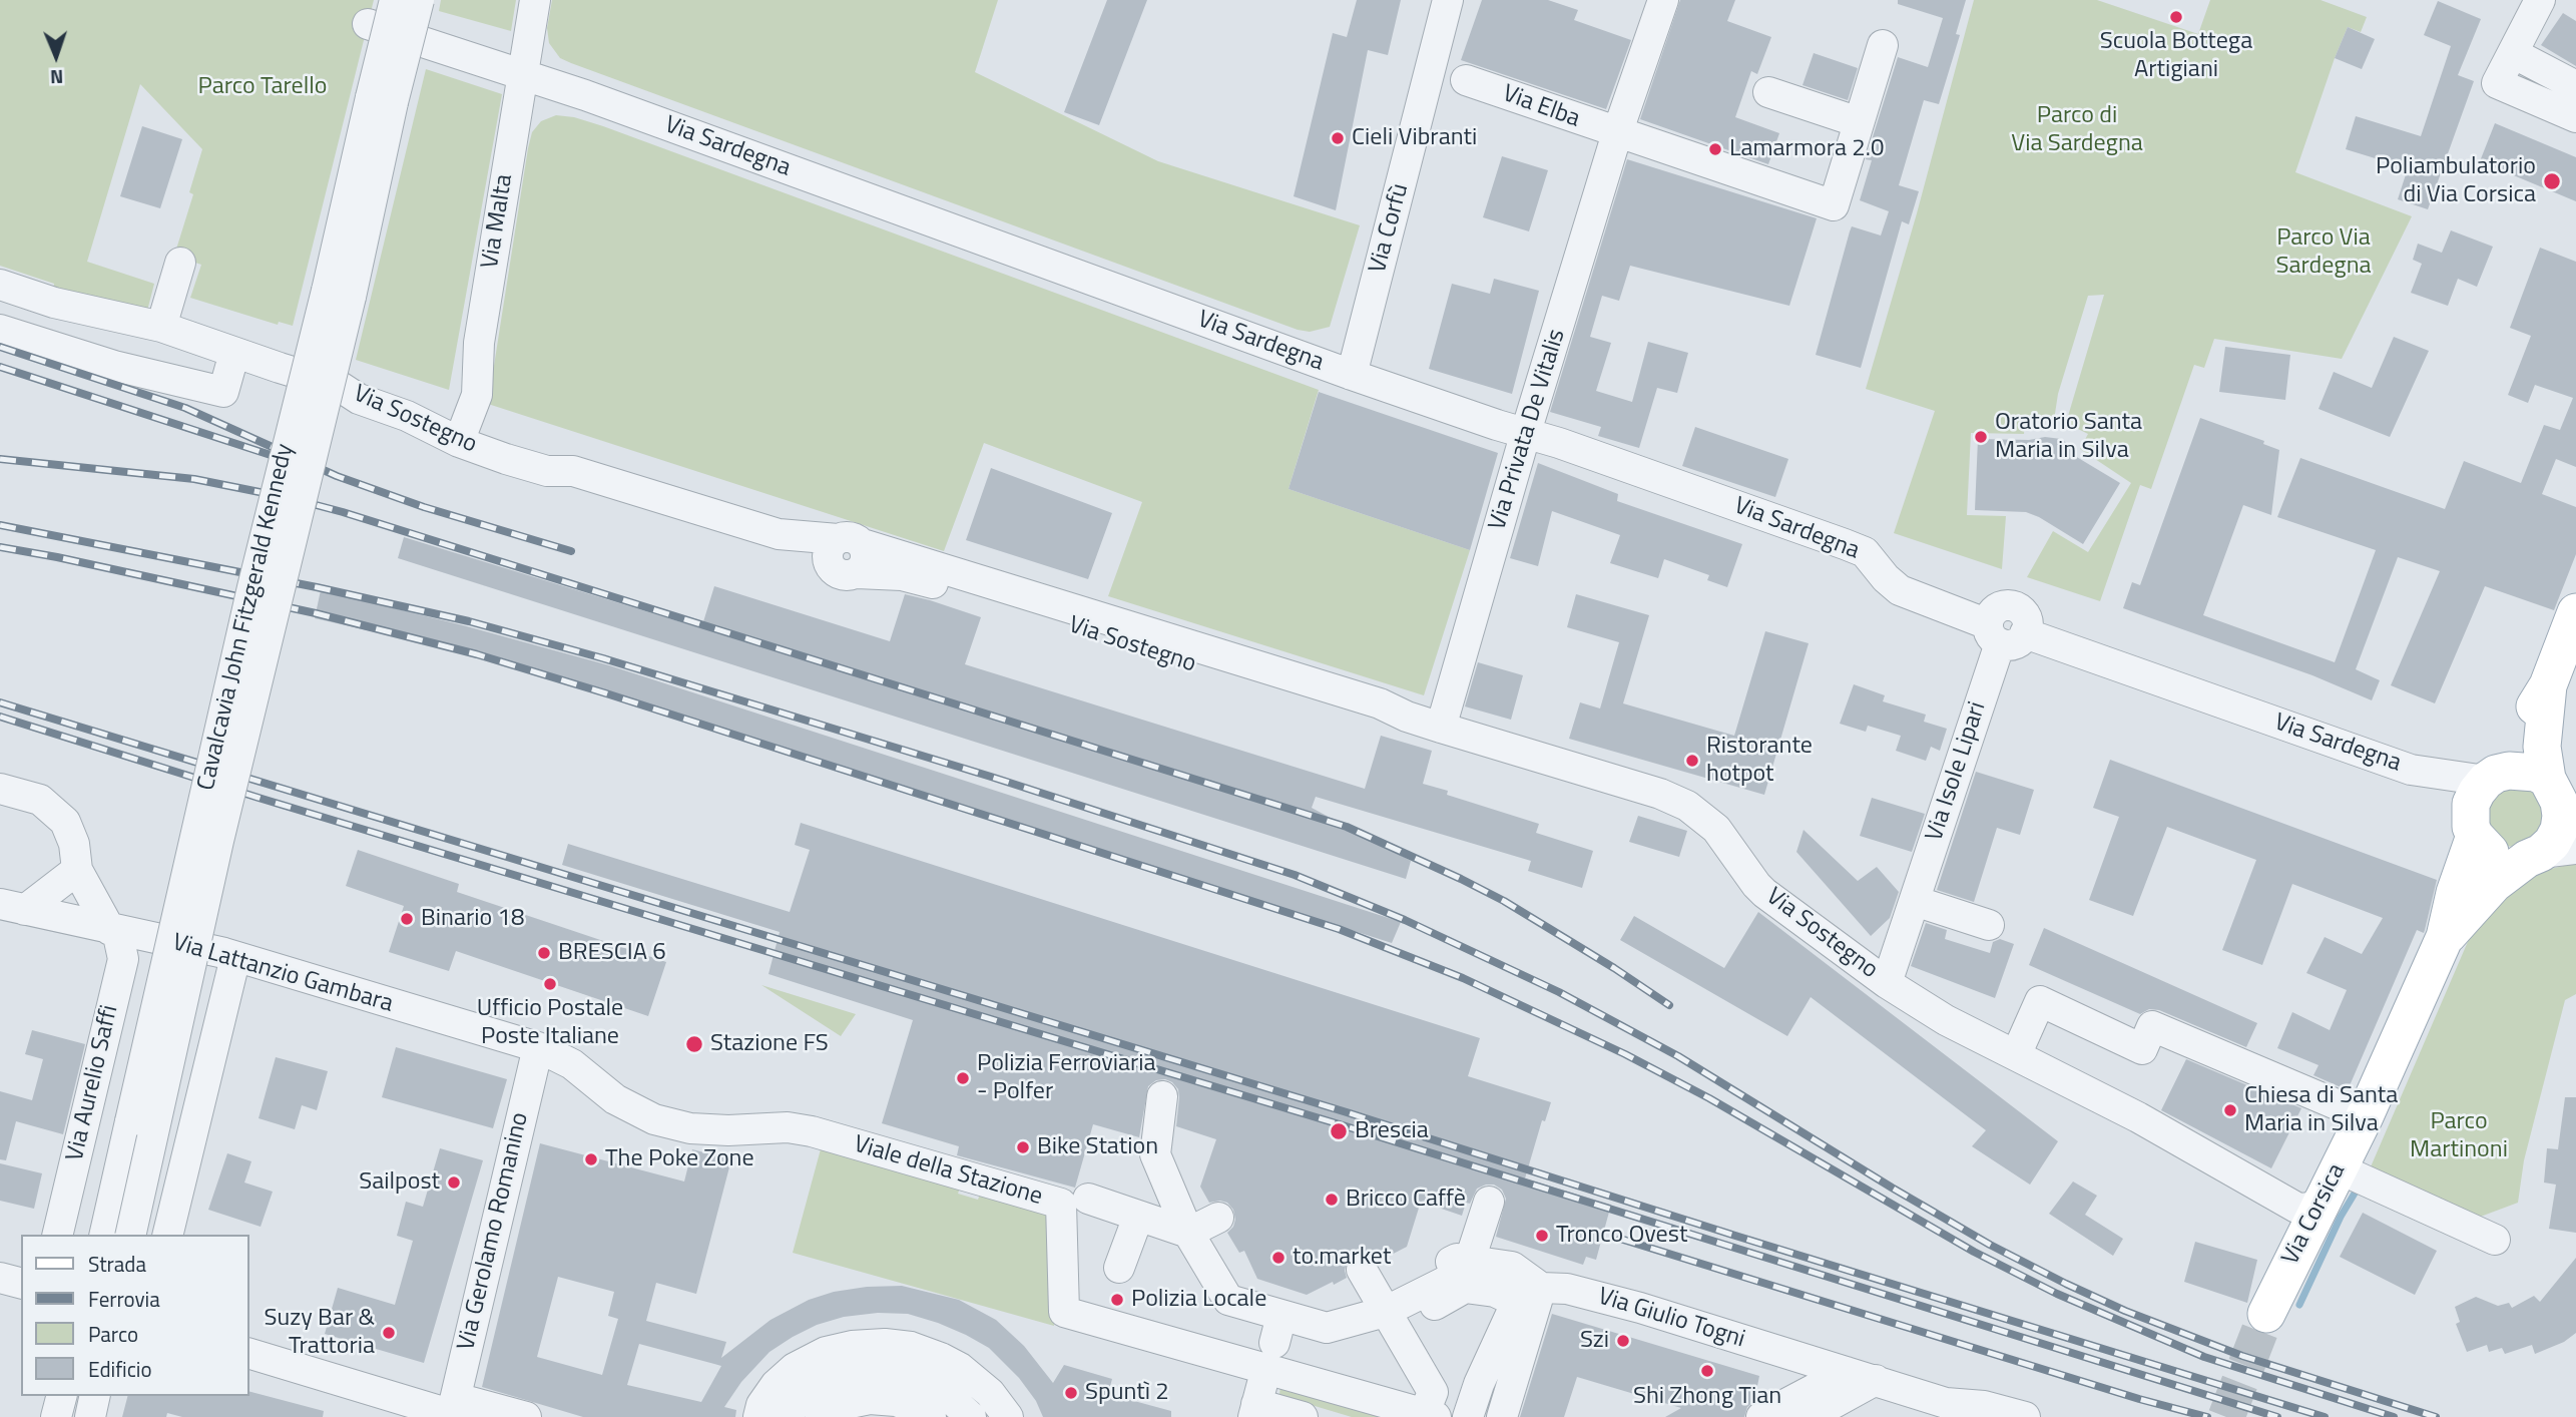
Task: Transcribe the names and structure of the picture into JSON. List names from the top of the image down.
{
  "streets": {
    "main road": ["Via Corsica"],
    "street": [
      "Via Elba",
      "Via Sardegna",
      "Via Malta",
      "Via Corfù",
      "Via Sostegno",
      "Via Privata De Vitalis",
      "Cavalcavia John Fitzgerald Kennedy",
      "Via Isole Lipari",
      "Via Lattanzio Gambara",
      "Via Aurelio Saffi",
      "Viale della Stazione",
      "Via Gerolamo Romanino",
      "Via Giulio Togni"
    ]
  },
  "crossings": [
    ["Via Elba", "Via Privata De Vitalis"],
    ["Via Sardegna", "Via Malta"],
    ["Via Sardegna", "Via Corfù"],
    ["Via Sardegna", "Via Privata De Vitalis"],
    ["Via Sardegna", "Via Isole Lipari"],
    ["Via Sardegna", "Via Corsica"],
    ["Via Malta", "Via Sostegno"],
    ["Via Sostegno", "Via Privata De Vitalis"],
    ["Via Sostegno", "Via Isole Lipari"],
    ["Via Lattanzio Gambara", "Via Aurelio Saffi"],
    ["Via Lattanzio Gambara", "Viale della Stazione"],
    ["Via Lattanzio Gambara", "Via Gerolamo Romanino"]
  ],
  "parks": [
    "Parco Tarello",
    "Parco di Via Sardegna",
    "Parco Via Sardegna",
    "Parco Martinoni"
  ],
  "places": [
    "Scuola Bottega Artigiani",
    "Cieli Vibranti",
    "Lamarmora 2.0",
    "Poliambulatorio di Via Corsica",
    "Oratorio Santa Maria in Silva",
    "Ristorante hotpot",
    "Binario 18",
    "BRESCIA 6",
    "Ufficio Postale Poste Italiane",
    "Stazione FS",
    "Polizia Ferroviaria - Polfer",
    "Chiesa di Santa Maria in Silva",
    "Brescia",
    "Bike Station",
    "The Poke Zone",
    "Sailpost",
    "Bricco Caffè",
    "Tronco Ovest",
    "to.market",
    "Polizia Locale",
    "Suzy Bar & Trattoria",
    "Szi",
    "Shi Zhong Tian",
    "Spuntì 2"
  ],
  "legend": [
    "Strada",
    "Ferrovia",
    "Parco",
    "Edificio"
  ],
  "north": "bottom"
}
